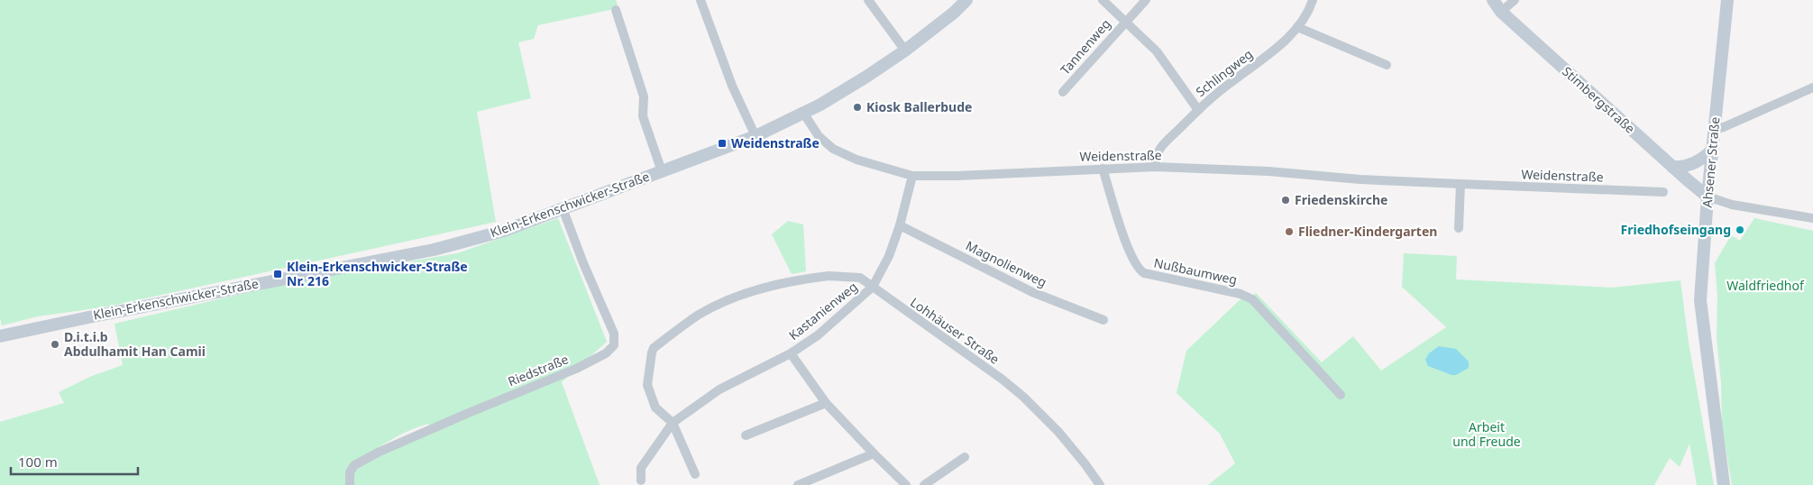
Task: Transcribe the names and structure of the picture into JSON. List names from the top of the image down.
{
  "streets": {
    "street": [
      "Tannenweg",
      "Schlingweg",
      "Stimbergstraße",
      "Weidenstraße",
      "Ahsener Straße",
      "Klein-Erkenschwicker-Straße",
      "Magnolienweg",
      "Nußbaumweg",
      "Kastanienweg",
      "Lohhäuser Straße",
      "Riedstraße"
    ]
  },
  "crossings": [
    ["Schlingweg", "Weidenstraße"],
    ["Stimbergstraße", "Ahsener Straße"],
    ["Weidenstraße", "Klein-Erkenschwicker-Straße"],
    ["Weidenstraße", "Nußbaumweg"],
    ["Klein-Erkenschwicker-Straße", "Riedstraße"],
    ["Kastanienweg", "Lohhäuser Straße"]
  ],
  "parks": ["Waldfriedhof", "Arbeit und Freude"],
  "places": {
    "other": [
      "Kiosk Ballerbude",
      "Friedenskirche",
      "Friedhofseingang",
      "Fliedner-Kindergarten",
      "D.i.t.i.b Abdulhamit Han Camii"
    ],
    "transit": ["Weidenstraße", "Klein-Erkenschwicker-Straße Nr. 216"]
  },
  "scale_bar": "100 m"
}
